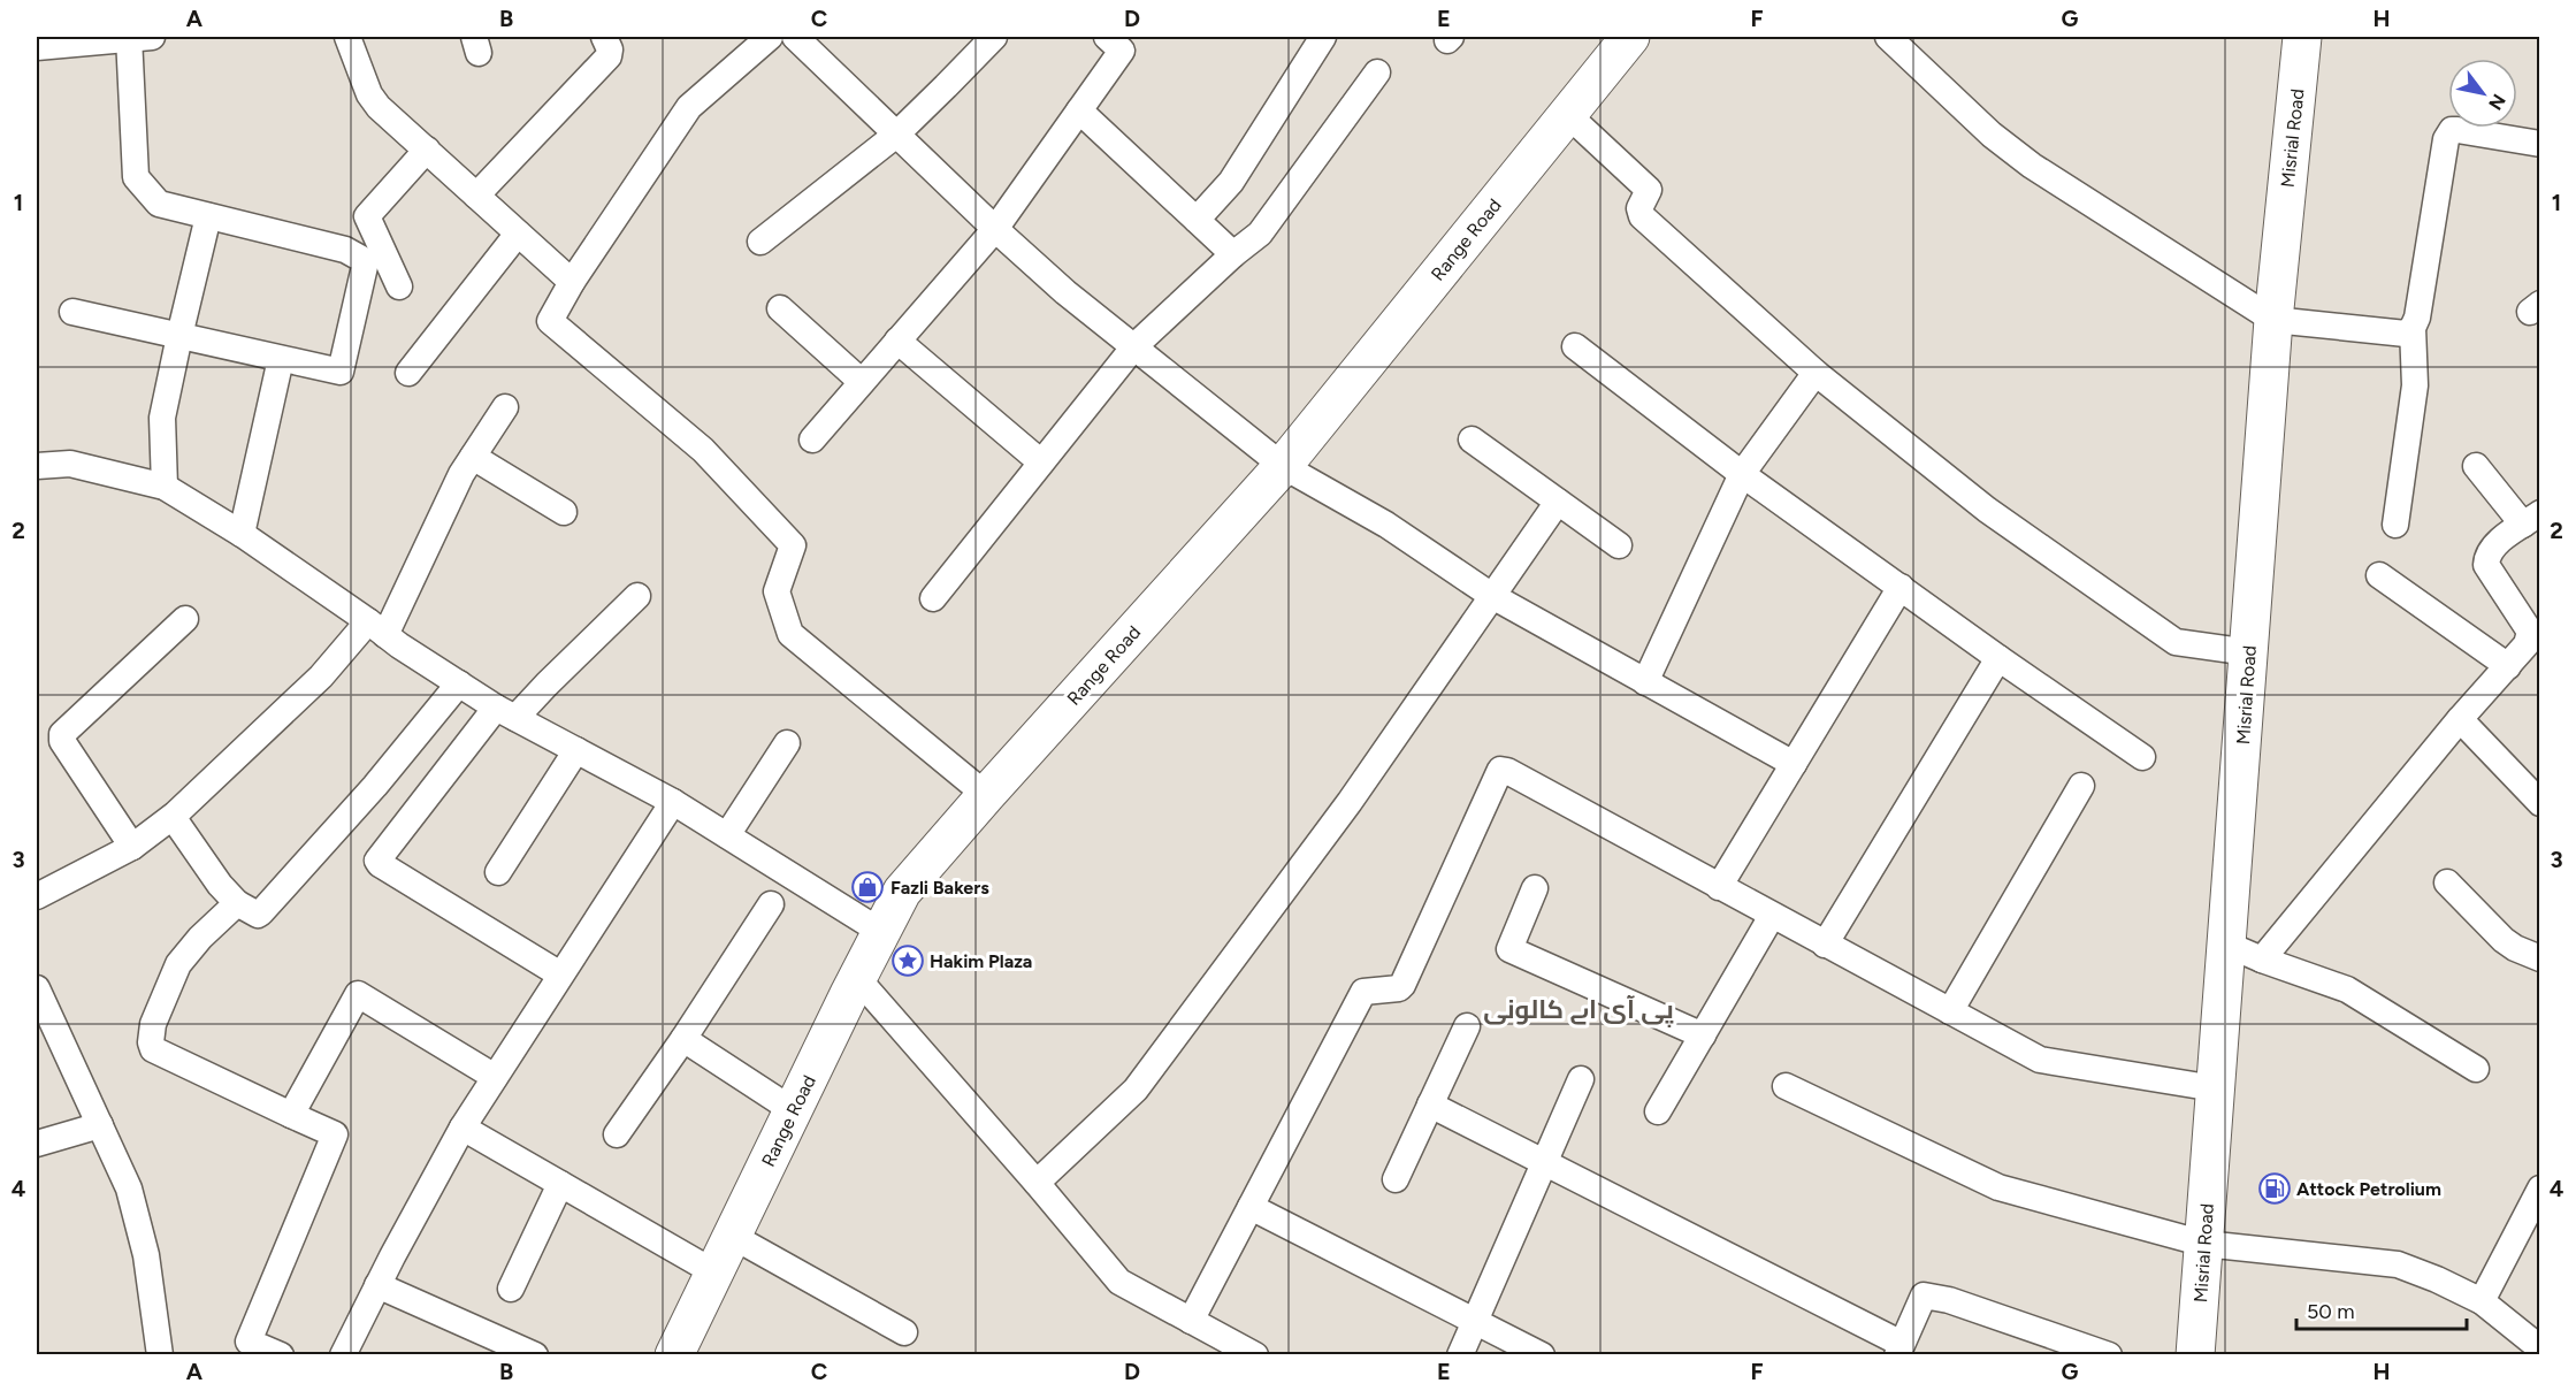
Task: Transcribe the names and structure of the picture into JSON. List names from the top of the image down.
{
  "streets": {
    "main road": ["Misrial Road", "Range Road"]
  },
  "districts": ["پی آی اے کالونی"],
  "places": {
    "shop": ["Fazli Bakers"],
    "place": ["Hakim Plaza"],
    "fuel station": ["Attock Petrolium"]
  },
  "scale_bar": "50 m",
  "north": "bottom right",
  "grid": {
    "columns": [
      "A",
      "B",
      "C",
      "D",
      "E",
      "F",
      "G",
      "H"
    ],
    "rows": [
      "1",
      "2",
      "3",
      "4"
    ]
  }
}
